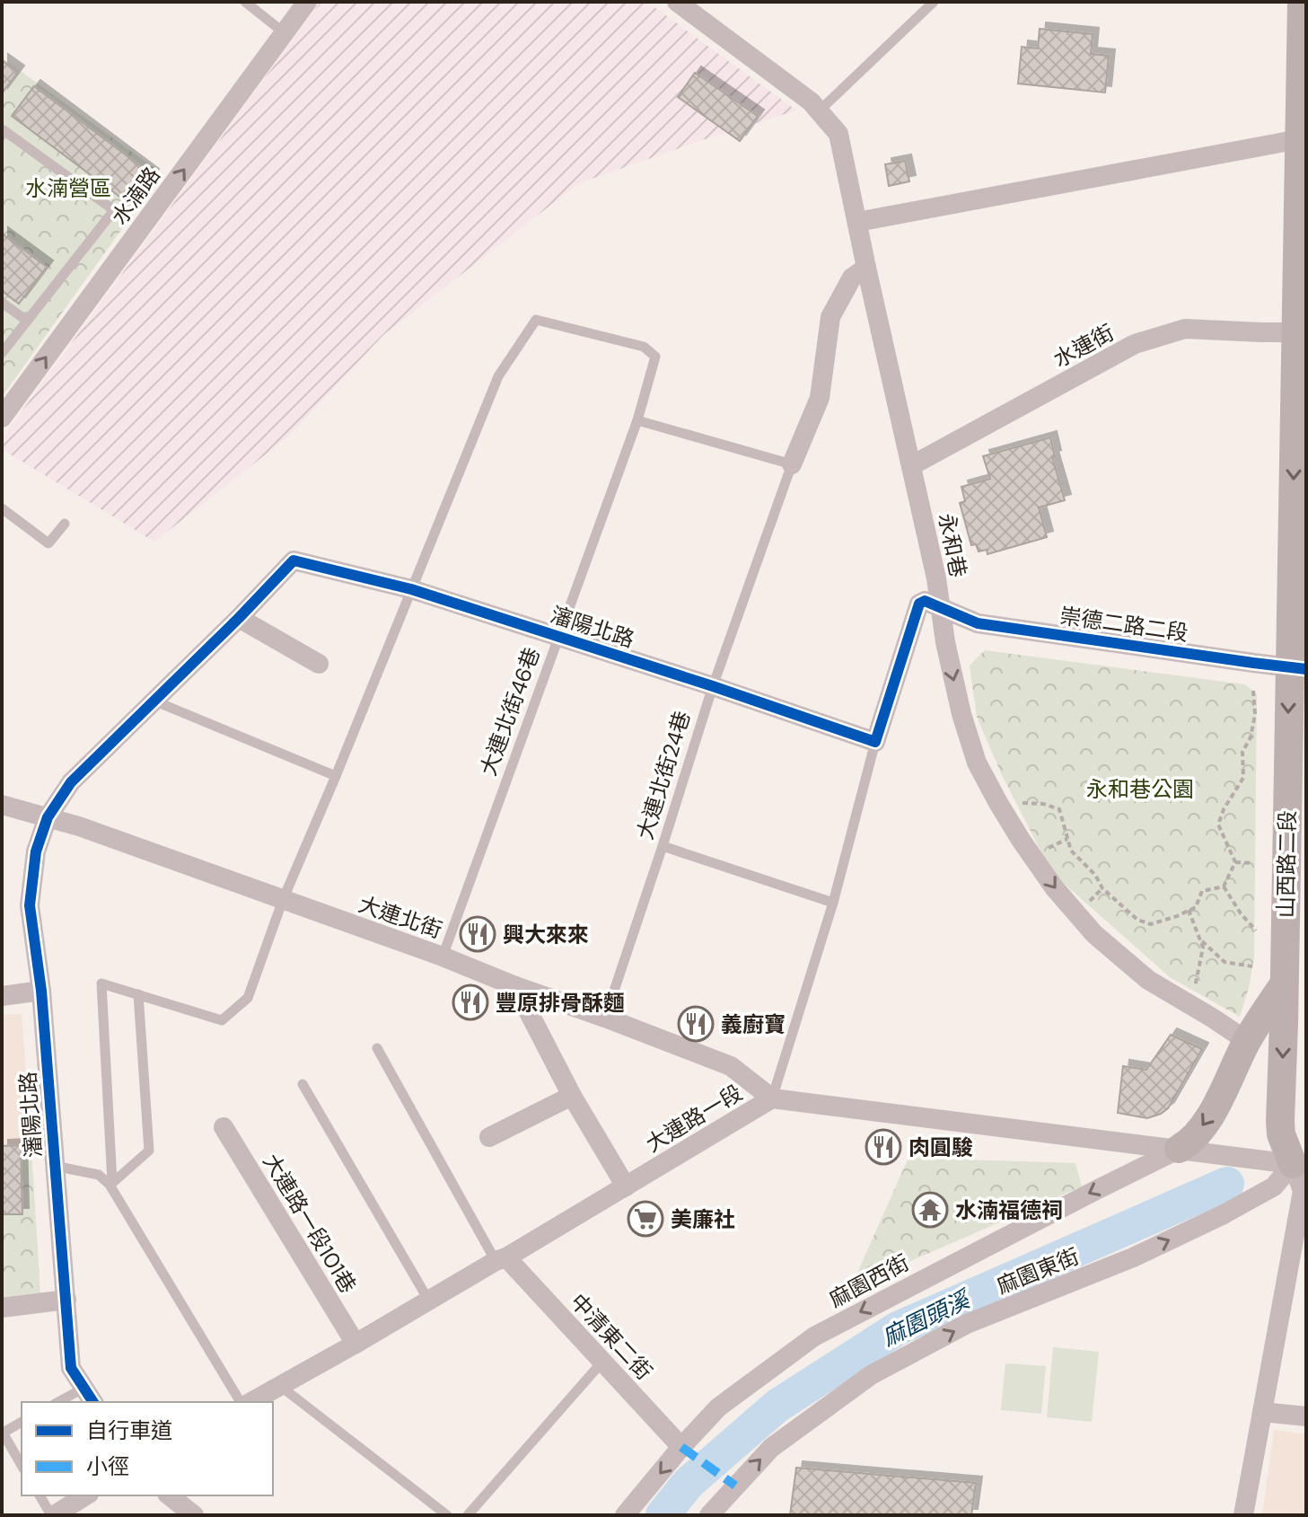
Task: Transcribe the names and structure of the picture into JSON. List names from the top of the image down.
{
  "streets": {
    "street": [
      "水湳路",
      "水連街",
      "永和巷",
      "崇德二路二段",
      "瀋陽北路",
      "山西路二段",
      "大連北街",
      "大連路一段",
      "大連路一段101巷",
      "麻園東街",
      "麻園西街",
      "中清東二街"
    ],
    "lane": ["大連北街46巷", "大連北街24巷"]
  },
  "crossings": [
    ["水連街", "永和巷"],
    ["水連街", "山西路二段"],
    ["永和巷", "崇德二路二段"],
    ["崇德二路二段", "山西路二段"],
    ["瀋陽北路", "大連北街46巷"],
    ["瀋陽北路", "大連北街24巷"],
    ["瀋陽北路", "大連北街"],
    ["大連北街46巷", "大連北街"],
    ["大連北街24巷", "大連北街"],
    ["山西路二段", "大連路一段"],
    ["山西路二段", "麻園東街"],
    ["大連北街", "大連路一段"],
    ["大連路一段", "大連路一段101巷"],
    ["大連路一段", "麻園東街"],
    ["大連路一段", "麻園西街"],
    ["大連路一段", "中清東二街"],
    ["麻園西街", "中清東二街"]
  ],
  "one_way": [
    "水湳路",
    "永和巷",
    "山西路二段",
    "麻園東街",
    "麻園西街"
  ],
  "water": ["麻園頭溪"],
  "parks": ["水湳營區", "永和巷公園"],
  "places": {
    "restaurant": [
      "興大來來",
      "豐原排骨酥麵",
      "義廚寶",
      "肉圓駿"
    ],
    "temple": ["水湳福德祠"],
    "supermarket": ["美廉社"]
  },
  "legend": ["自行車道", "小徑"]
}
